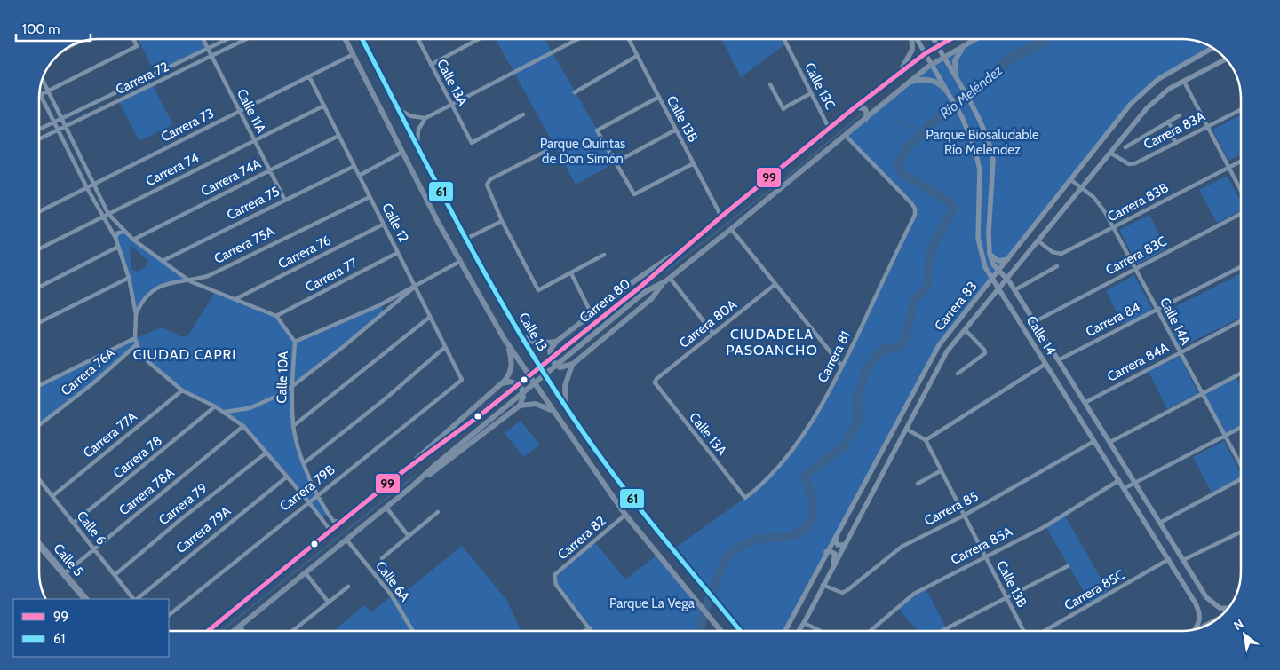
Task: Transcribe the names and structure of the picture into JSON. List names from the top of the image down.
{
  "streets": {
    "main road": ["Carrera 80", "Calle 13", "Calle 5"],
    "street": [
      "Carrera 72",
      "Calle 13A",
      "Calle 13C",
      "Calle 11A",
      "Calle 13B",
      "Carrera 73",
      "Carrera 83A",
      "Carrera 74",
      "Carrera 74A",
      "Carrera 83B",
      "Carrera 75",
      "Calle 12",
      "Carrera 75A",
      "Carrera 76",
      "Carrera 83C",
      "Carrera 77",
      "Carrera 83",
      "Carrera 84",
      "Calle 14A",
      "Carrera 80A",
      "Calle 14",
      "Carrera 81",
      "Carrera 84A",
      "Carrera 76A",
      "Calle 10A",
      "Carrera 77A",
      "Carrera 78",
      "Carrera 79B",
      "Carrera 78A",
      "Carrera 79",
      "Carrera 85",
      "Calle 6",
      "Carrera 79A",
      "Carrera 82",
      "Carrera 85A",
      "Calle 6A",
      "Carrera 85C"
    ]
  },
  "crossings": [
    ["Carrera 72", "Calle 11A"],
    ["Calle 13A", "Carrera 80A"],
    ["Calle 13A", "Carrera 81"],
    ["Calle 13C", "Carrera 80"],
    ["Calle 11A", "Carrera 73"],
    ["Calle 11A", "Carrera 74"],
    ["Calle 11A", "Carrera 74A"],
    ["Calle 11A", "Carrera 75"],
    ["Calle 13B", "Carrera 80"],
    ["Calle 13B", "Carrera 85"],
    ["Calle 13B", "Carrera 85A"],
    ["Carrera 73", "Calle 12"],
    ["Carrera 73", "Calle 13"],
    ["Carrera 83A", "Carrera 83"],
    ["Carrera 74", "Calle 12"],
    ["Carrera 74A", "Calle 12"],
    ["Carrera 83B", "Carrera 83"],
    ["Carrera 83B", "Calle 14A"],
    ["Carrera 75", "Calle 12"],
    ["Calle 12", "Carrera 75A"],
    ["Calle 12", "Carrera 76"],
    ["Calle 12", "Carrera 77"],
    ["Calle 12", "Carrera 79B"],
    ["Carrera 75A", "Carrera 76"],
    ["Carrera 75A", "Carrera 77"],
    ["Carrera 75A", "Carrera 76A"],
    ["Carrera 75A", "Calle 10A"],
    ["Carrera 75A", "Carrera 77A"],
    ["Carrera 75A", "Carrera 78"],
    ["Carrera 76", "Carrera 77"],
    ["Carrera 76", "Carrera 76A"],
    ["Carrera 76", "Calle 10A"],
    ["Carrera 76", "Carrera 77A"],
    ["Carrera 76", "Carrera 78"],
    ["Carrera 83C", "Calle 14A"],
    ["Carrera 83C", "Calle 14"],
    ["Carrera 77", "Carrera 76A"],
    ["Carrera 77", "Calle 10A"],
    ["Carrera 77", "Carrera 77A"],
    ["Carrera 77", "Carrera 78"],
    ["Carrera 80", "Calle 14"],
    ["Carrera 80", "Carrera 81"],
    ["Carrera 80", "Calle 10A"],
    ["Carrera 80", "Calle 6A"],
    ["Carrera 83", "Calle 14A"],
    ["Carrera 83", "Calle 14"],
    ["Carrera 83", "Carrera 85"],
    ["Carrera 84", "Calle 14A"],
    ["Carrera 84", "Calle 14"],
    ["Calle 14A", "Carrera 84A"],
    ["Calle 13", "Carrera 82"],
    ["Calle 14", "Carrera 84A"],
    ["Calle 14", "Carrera 85"],
    ["Calle 14", "Carrera 85A"],
    ["Calle 14", "Carrera 85C"],
    ["Carrera 76A", "Calle 10A"],
    ["Carrera 76A", "Carrera 77A"],
    ["Carrera 76A", "Carrera 78"],
    ["Calle 10A", "Carrera 77A"],
    ["Calle 10A", "Carrera 78"],
    ["Calle 10A", "Carrera 79B"],
    ["Carrera 77A", "Carrera 78"],
    ["Carrera 77A", "Calle 6"],
    ["Carrera 78", "Calle 6"],
    ["Carrera 78A", "Calle 6"],
    ["Carrera 78A", "Calle 5"],
    ["Carrera 79", "Calle 6"]
  ],
  "districts": ["CIUDADELA PASOANCHO", "CIUDAD CAPRI"],
  "water": ["Río Meléndez"],
  "parks": ["Parque Biosaludable Río Melendez", "Parque Quintas de Don Simón", "Parque La Vega"],
  "lines": ["transit line 99", "transit line 61"],
  "legend": ["99", "61"],
  "scale_bar": "100 m",
  "north": "top left"
}
